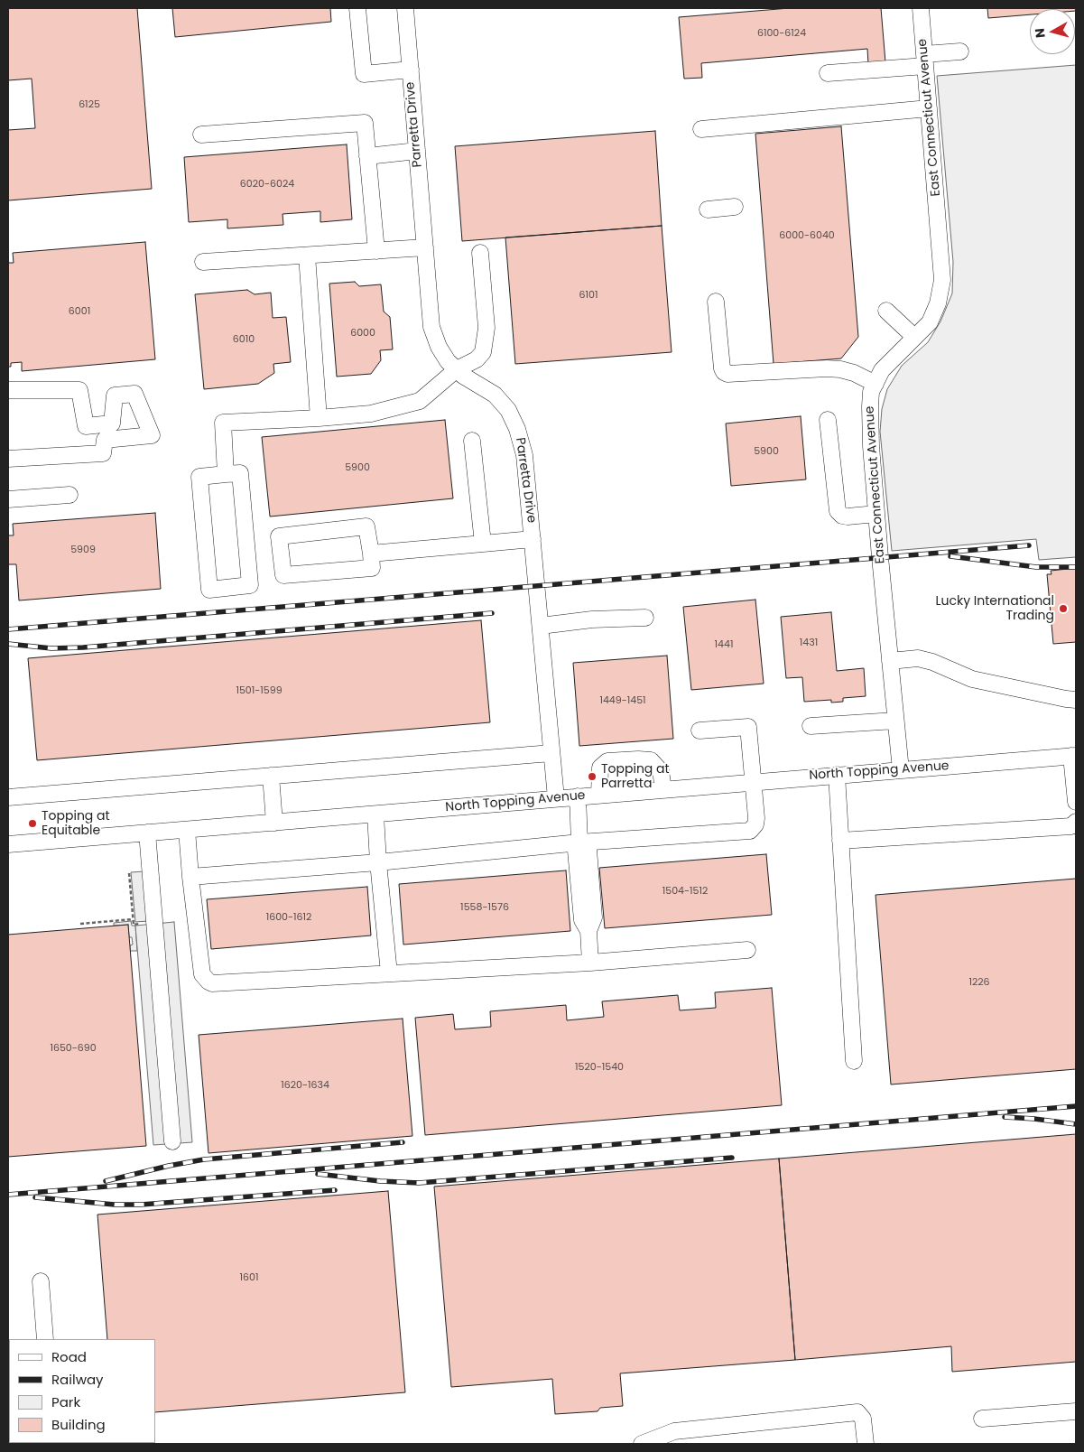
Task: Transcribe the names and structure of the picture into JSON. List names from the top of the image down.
{
  "streets": {
    "street": ["East Connecticut Avenue", "Parretta Drive", "North Topping Avenue"]
  },
  "crossings": [
    ["East Connecticut Avenue", "North Topping Avenue"],
    ["Parretta Drive", "North Topping Avenue"]
  ],
  "places": ["Lucky International Trading", "Topping at Parretta", "Topping at Equitable"],
  "house_numbers": [
    "6100-6124",
    "6125",
    "6020-6024",
    "6000-6040",
    "6101",
    "6001",
    "6000",
    "6010",
    "5900",
    "5900",
    "5909",
    "1431",
    "1441",
    "1501-1599",
    "1449-1451",
    "1504-1512",
    "1558-1576",
    "1600-1612",
    "1226",
    "1650-690",
    "1520-1540",
    "1620-1634",
    "1601"
  ],
  "legend": [
    "Road",
    "Railway",
    "Park",
    "Building"
  ],
  "north": "left"
}
